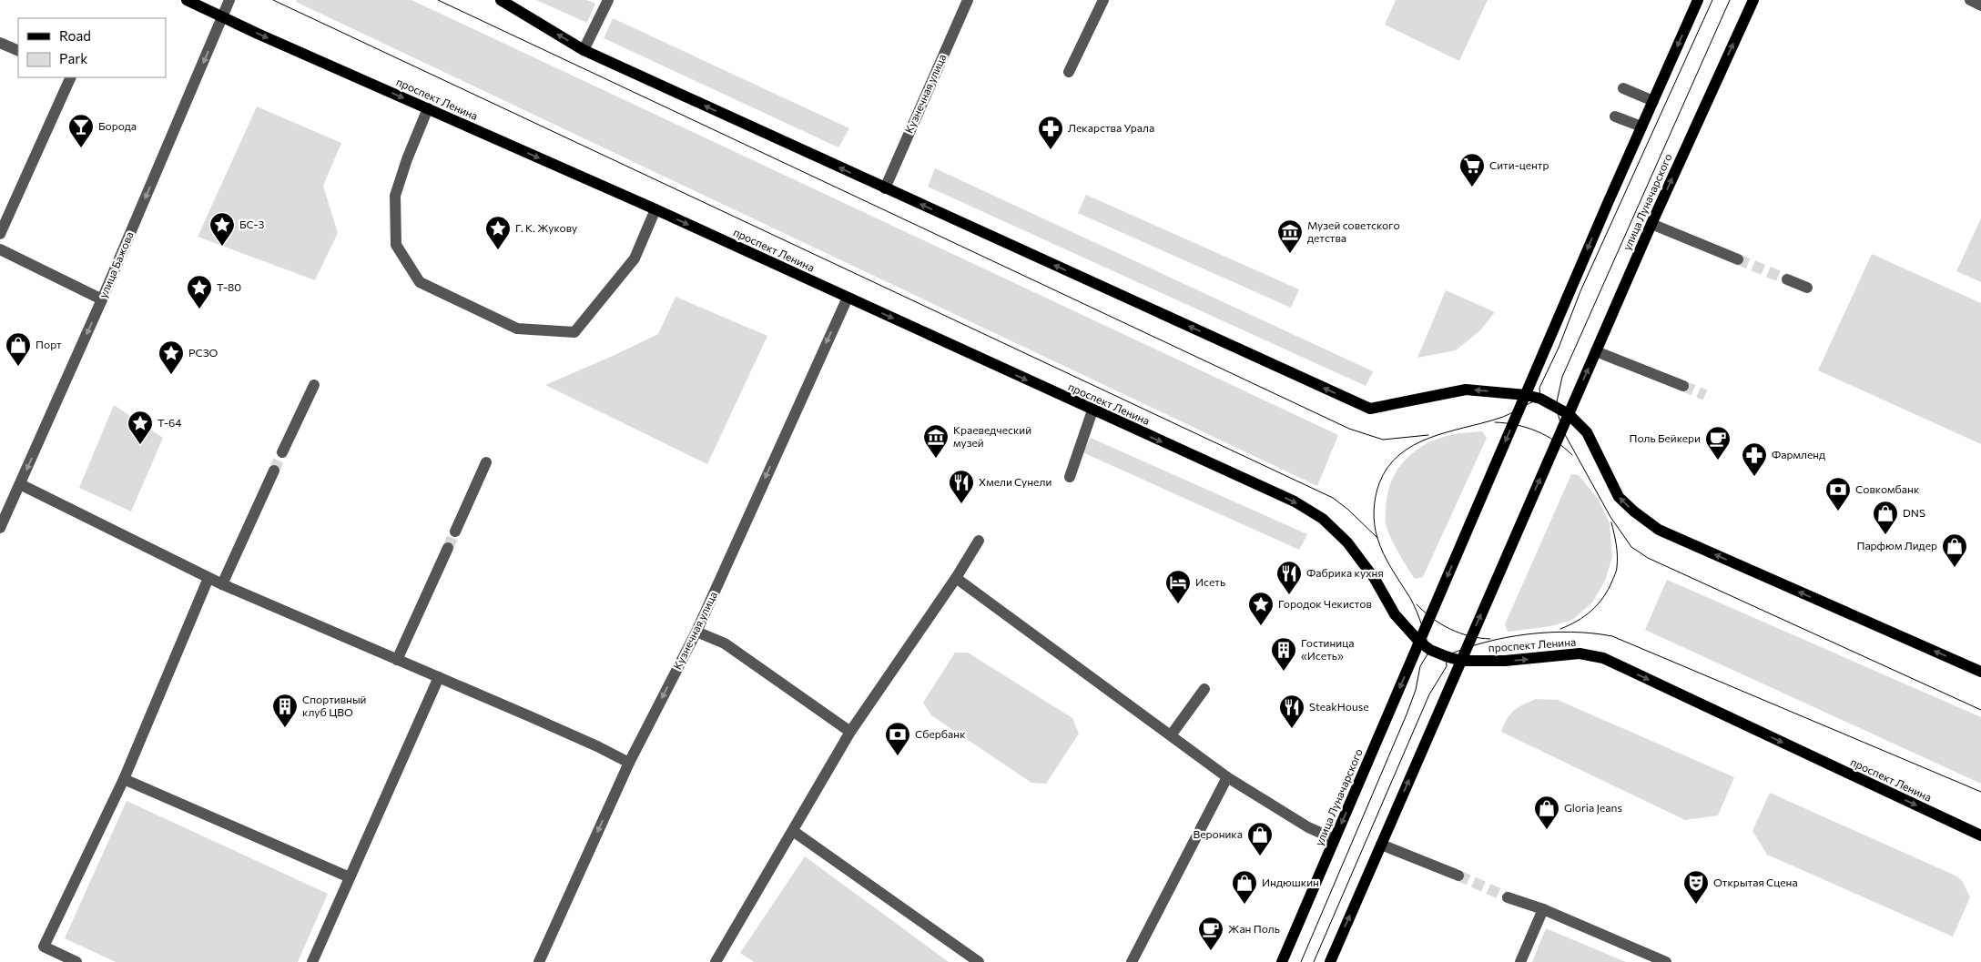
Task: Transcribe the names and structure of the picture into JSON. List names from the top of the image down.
{
  "streets": {
    "main road": ["проспект Ленина", "улица Луначарского"],
    "street": ["Кузнечная улица", "улица Бажова"]
  },
  "crossings": [
    ["Кузнечная улица", "проспект Ленина"],
    ["проспект Ленина", "улица Луначарского"],
    ["проспект Ленина", "улица Бажова"]
  ],
  "one_way": ["Кузнечная улица", "проспект Ленина", "улица Бажова"],
  "places": {
    "bar": ["Борода"],
    "pharmacy": ["Лекарства Урала", "Фармленд"],
    "supermarket": ["Сити-центр"],
    "place": [
      "БС-3",
      "Г. К. Жукову",
      "Т-80",
      "РСЗО",
      "Т-64",
      "Городок Чекистов"
    ],
    "museum": ["Музей советского детства", "Краеведческий музей"],
    "shop": [
      "Порт",
      "DNS",
      "Парфюм Лидер",
      "Gloria Jeans",
      "Вероника",
      "Индюшкин"
    ],
    "cafe": ["Поль Бейкери", "Жан Поль"],
    "restaurant": ["Хмели Сунели", "Фабрика кухня", "SteakHouse"],
    "bank": ["Совкомбанк", "Сбербанк"],
    "hotel": ["Исеть"],
    "building": ["Гостиница «Исеть»", "Спортивный клуб ЦВО"],
    "theatre": ["Открытая Сцена"]
  },
  "legend": ["Road", "Park"]
}
